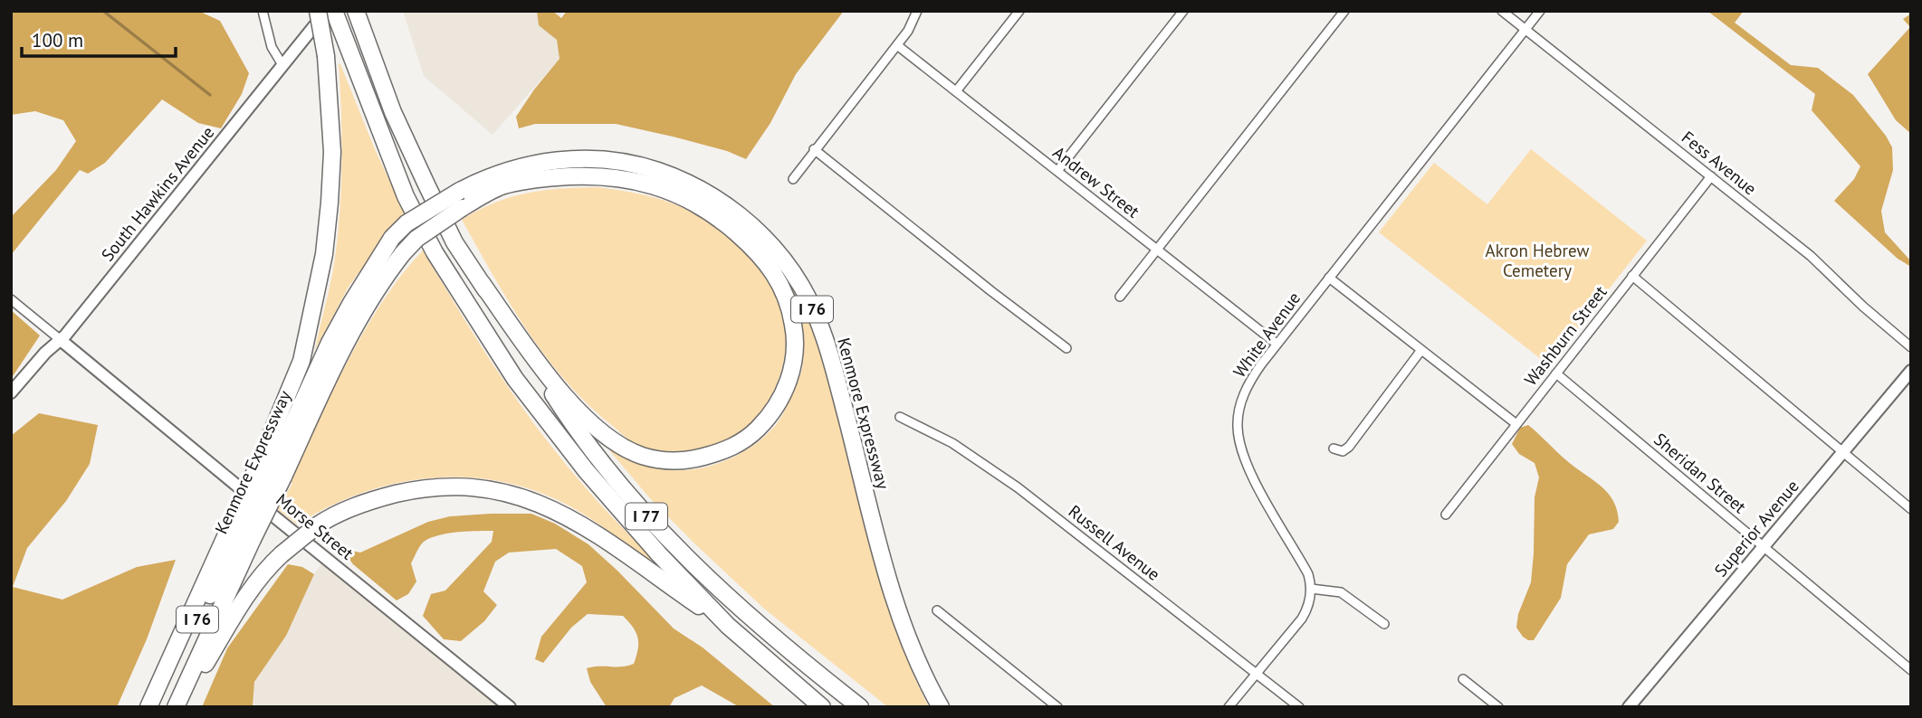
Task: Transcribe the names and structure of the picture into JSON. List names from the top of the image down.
{
  "streets": {
    "highway": ["I 76", "Kenmore Expressway", "I 77"],
    "street": [
      "Fess Avenue",
      "Andrew Street",
      "South Hawkins Avenue",
      "White Avenue",
      "Washburn Street",
      "Sheridan Street",
      "Morse Street",
      "Superior Avenue",
      "Russell Avenue"
    ]
  },
  "crossings": [
    ["Fess Avenue", "White Avenue"],
    ["Fess Avenue", "Washburn Street"],
    ["Andrew Street", "White Avenue"],
    ["South Hawkins Avenue", "Morse Street"],
    ["I 76", "I 77"],
    ["Washburn Street", "Sheridan Street"],
    ["Sheridan Street", "Superior Avenue"]
  ],
  "parks": ["Akron Hebrew Cemetery"],
  "scale_bar": "100 m"
}
